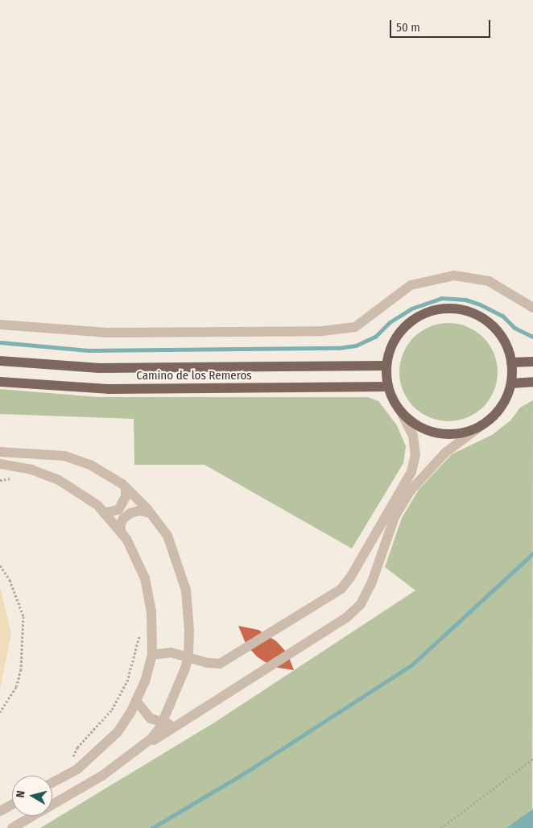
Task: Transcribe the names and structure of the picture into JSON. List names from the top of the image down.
{
  "streets": {
    "main road": ["Camino de los Remeros"]
  },
  "scale_bar": "50 m",
  "north": "left"
}
